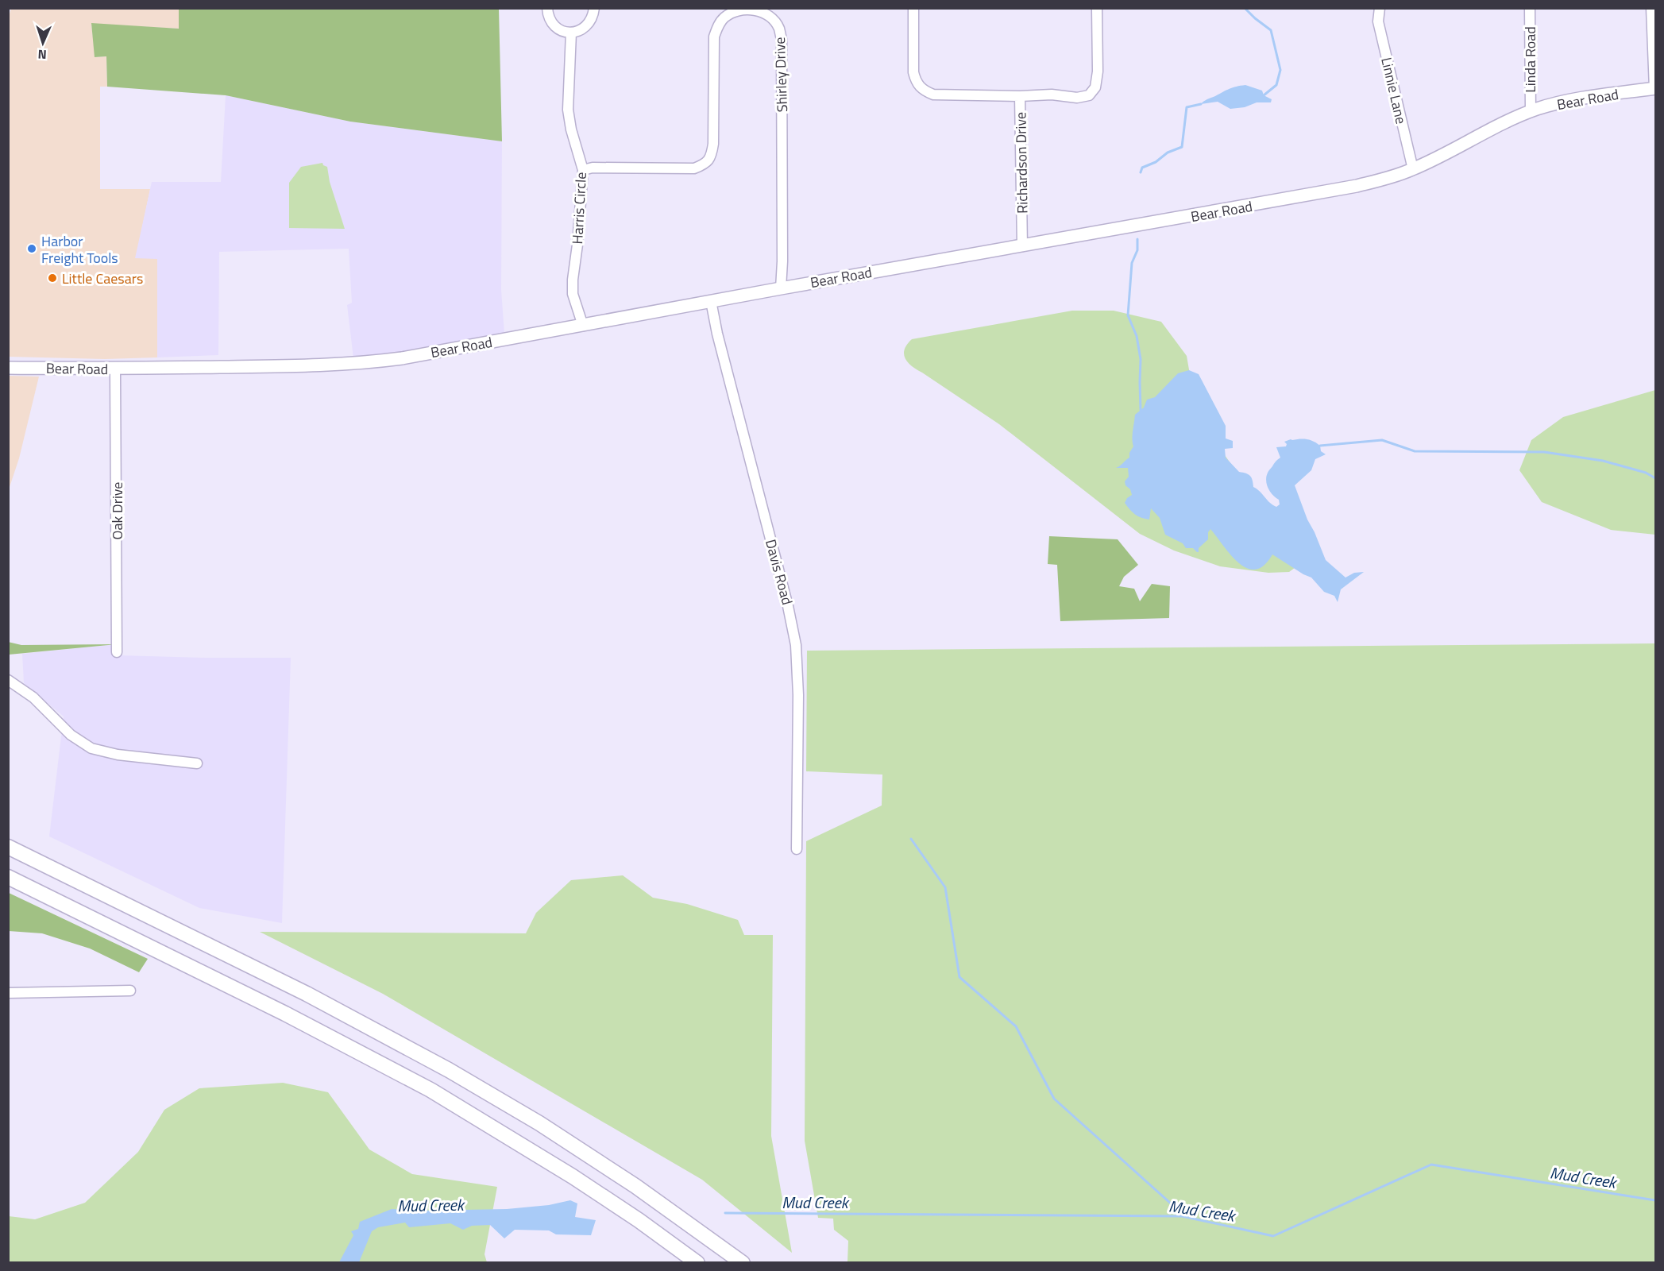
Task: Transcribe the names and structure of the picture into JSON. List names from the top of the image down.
{
  "streets": {
    "main road": ["Bear Road"],
    "street": [
      "Linda Road",
      "Shirley Drive",
      "Linnie Lane",
      "Richardson Drive",
      "Harris Circle",
      "Oak Drive",
      "Davis Road"
    ]
  },
  "crossings": [
    ["Linda Road", "Bear Road"],
    ["Shirley Drive", "Bear Road"],
    ["Shirley Drive", "Harris Circle"],
    ["Linnie Lane", "Bear Road"],
    ["Bear Road", "Richardson Drive"],
    ["Bear Road", "Harris Circle"],
    ["Bear Road", "Oak Drive"],
    ["Bear Road", "Davis Road"]
  ],
  "water": ["Mud Creek"],
  "places": ["Harbor Freight Tools", "Little Caesars"],
  "north": "bottom"
}
